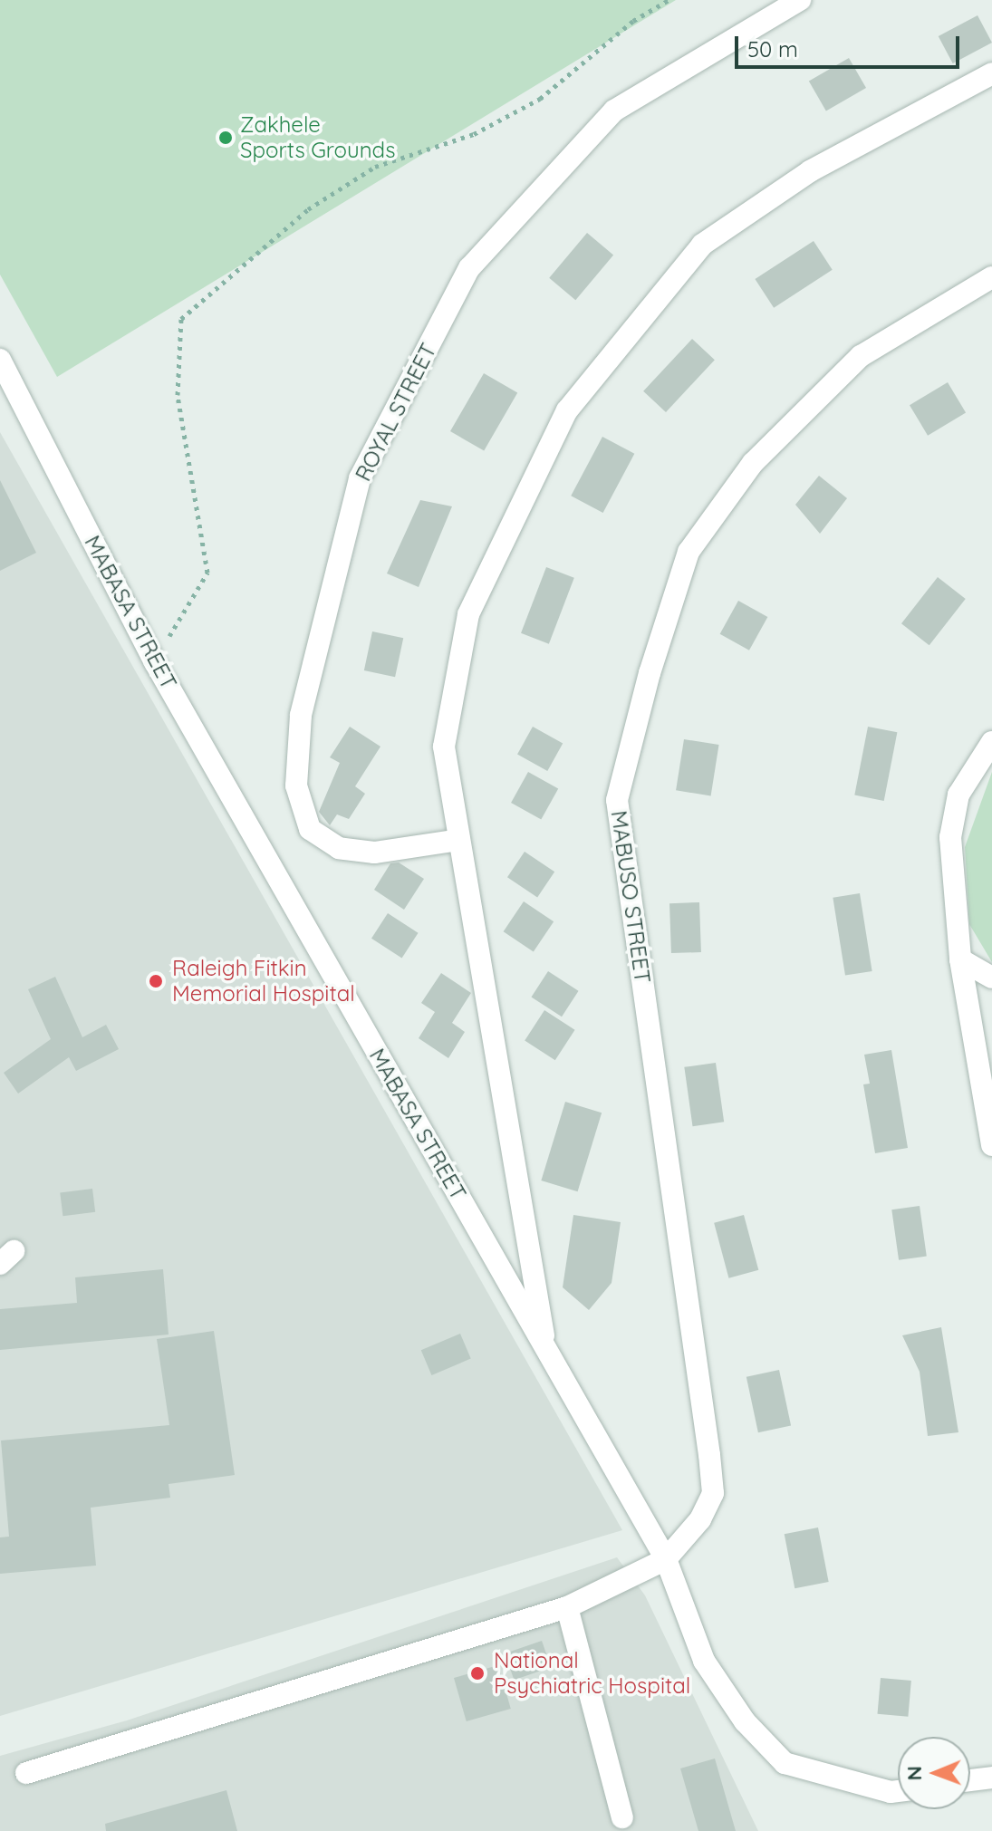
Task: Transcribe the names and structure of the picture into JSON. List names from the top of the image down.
{
  "streets": {
    "street": ["ROYAL STREET", "MABASA STREET", "MABUSO STREET"]
  },
  "crossings": [
    ["MABASA STREET", "MABUSO STREET"]
  ],
  "places": ["Zakhele Sports Grounds", "Raleigh Fitkin Memorial Hospital", "National Psychiatric Hospital"],
  "scale_bar": "50 m",
  "north": "left"
}
